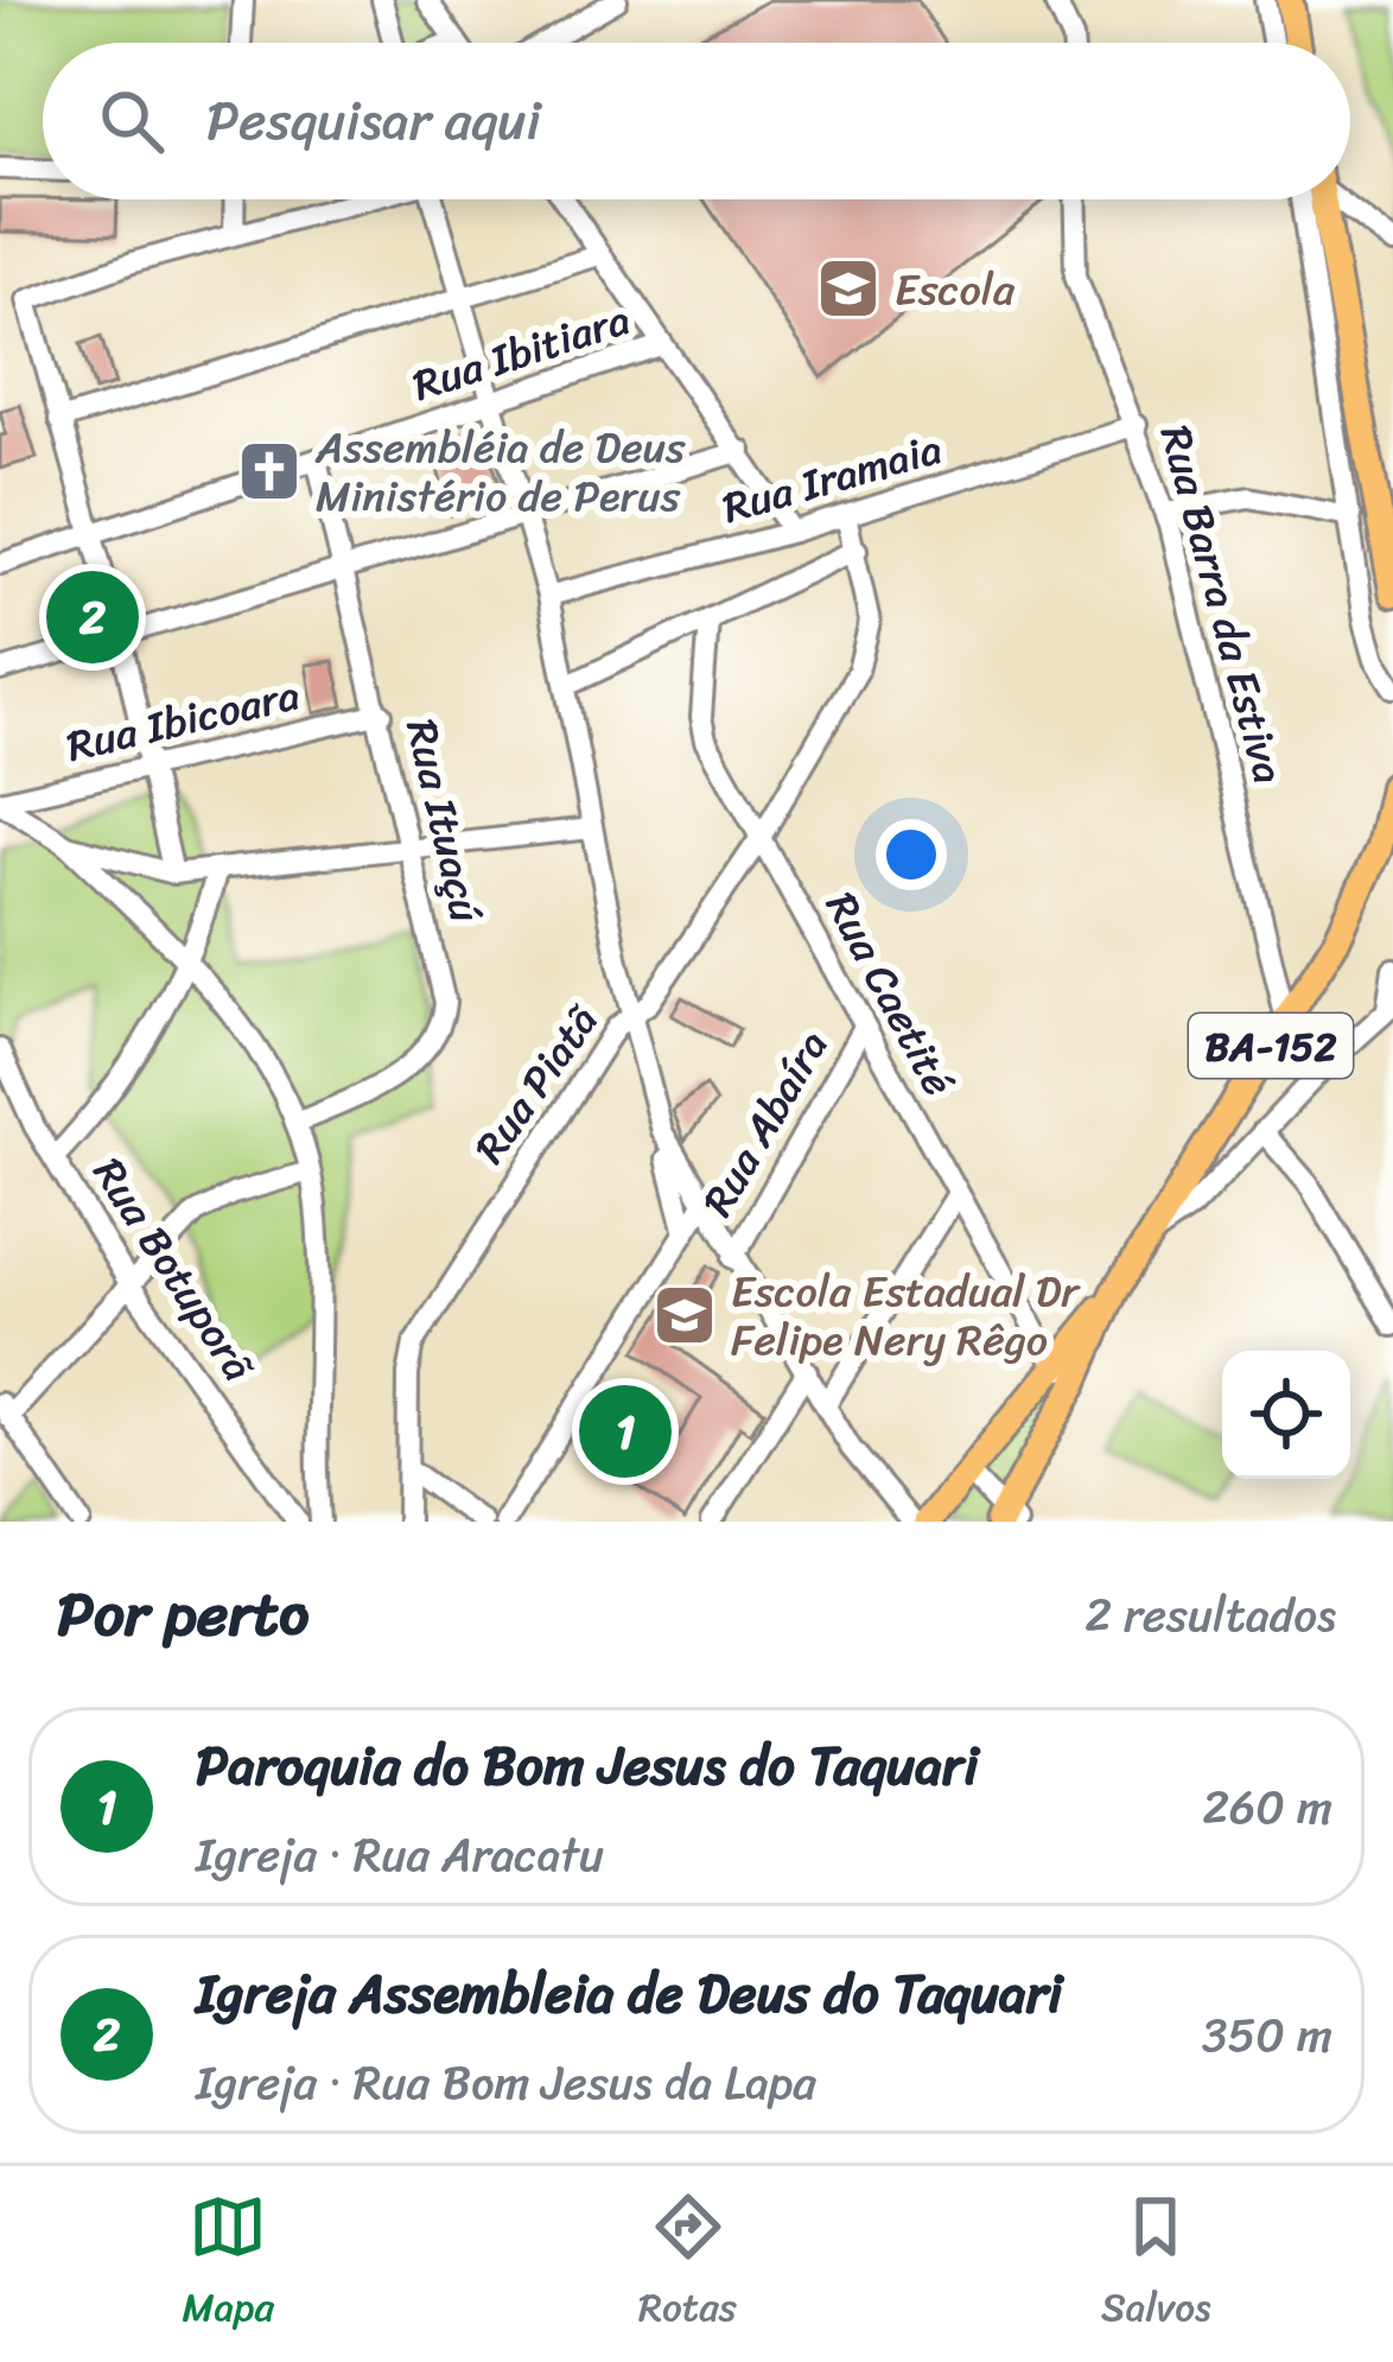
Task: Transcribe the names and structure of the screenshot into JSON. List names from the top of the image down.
{
  "streets": {
    "main road": ["BA-152"],
    "street": [
      "Rua Ibitiara",
      "Rua Iramaia",
      "Rua Barra da Estiva",
      "Rua Ibicoara",
      "Rua Ituaçú",
      "Rua Caetité",
      "Rua Piatã",
      "Rua Abaíra",
      "Rua Botuporã"
    ]
  },
  "crossings": [
    ["Rua Ibitiara", "Rua Ituaçú"],
    ["Rua Iramaia", "Rua Barra da Estiva"],
    ["Rua Barra da Estiva", "BA-152"],
    ["Rua Ibicoara", "Rua Ituaçú"],
    ["Rua Caetité", "BA-152"],
    ["Rua Caetité", "Rua Piatã"],
    ["Rua Caetité", "Rua Abaíra"]
  ],
  "places": {
    "school or university": ["Escola", "Escola Estadual Dr Felipe Nery Rêgo"],
    "church": ["Assembléia de Deus Ministério de Perus"]
  },
  "page": {
    "search": "Pesquisar aqui",
    "pins": ["2", "1"],
    "heading": ["Por perto", "2 resultados"],
    "list": [
      {
        "mark": "1",
        "name": "Paroquia do Bom Jesus do Taquari",
        "note": "Igreja · Rua Aracatu",
        "value": "260 m"
      },
      {
        "mark": "2",
        "name": "Igreja Assembleia de Deus do Taquari",
        "note": "Igreja · Rua Bom Jesus da Lapa",
        "value": "350 m"
      }
    ],
    "nav": ["Mapa", "Rotas", "Salvos"]
  }
}
